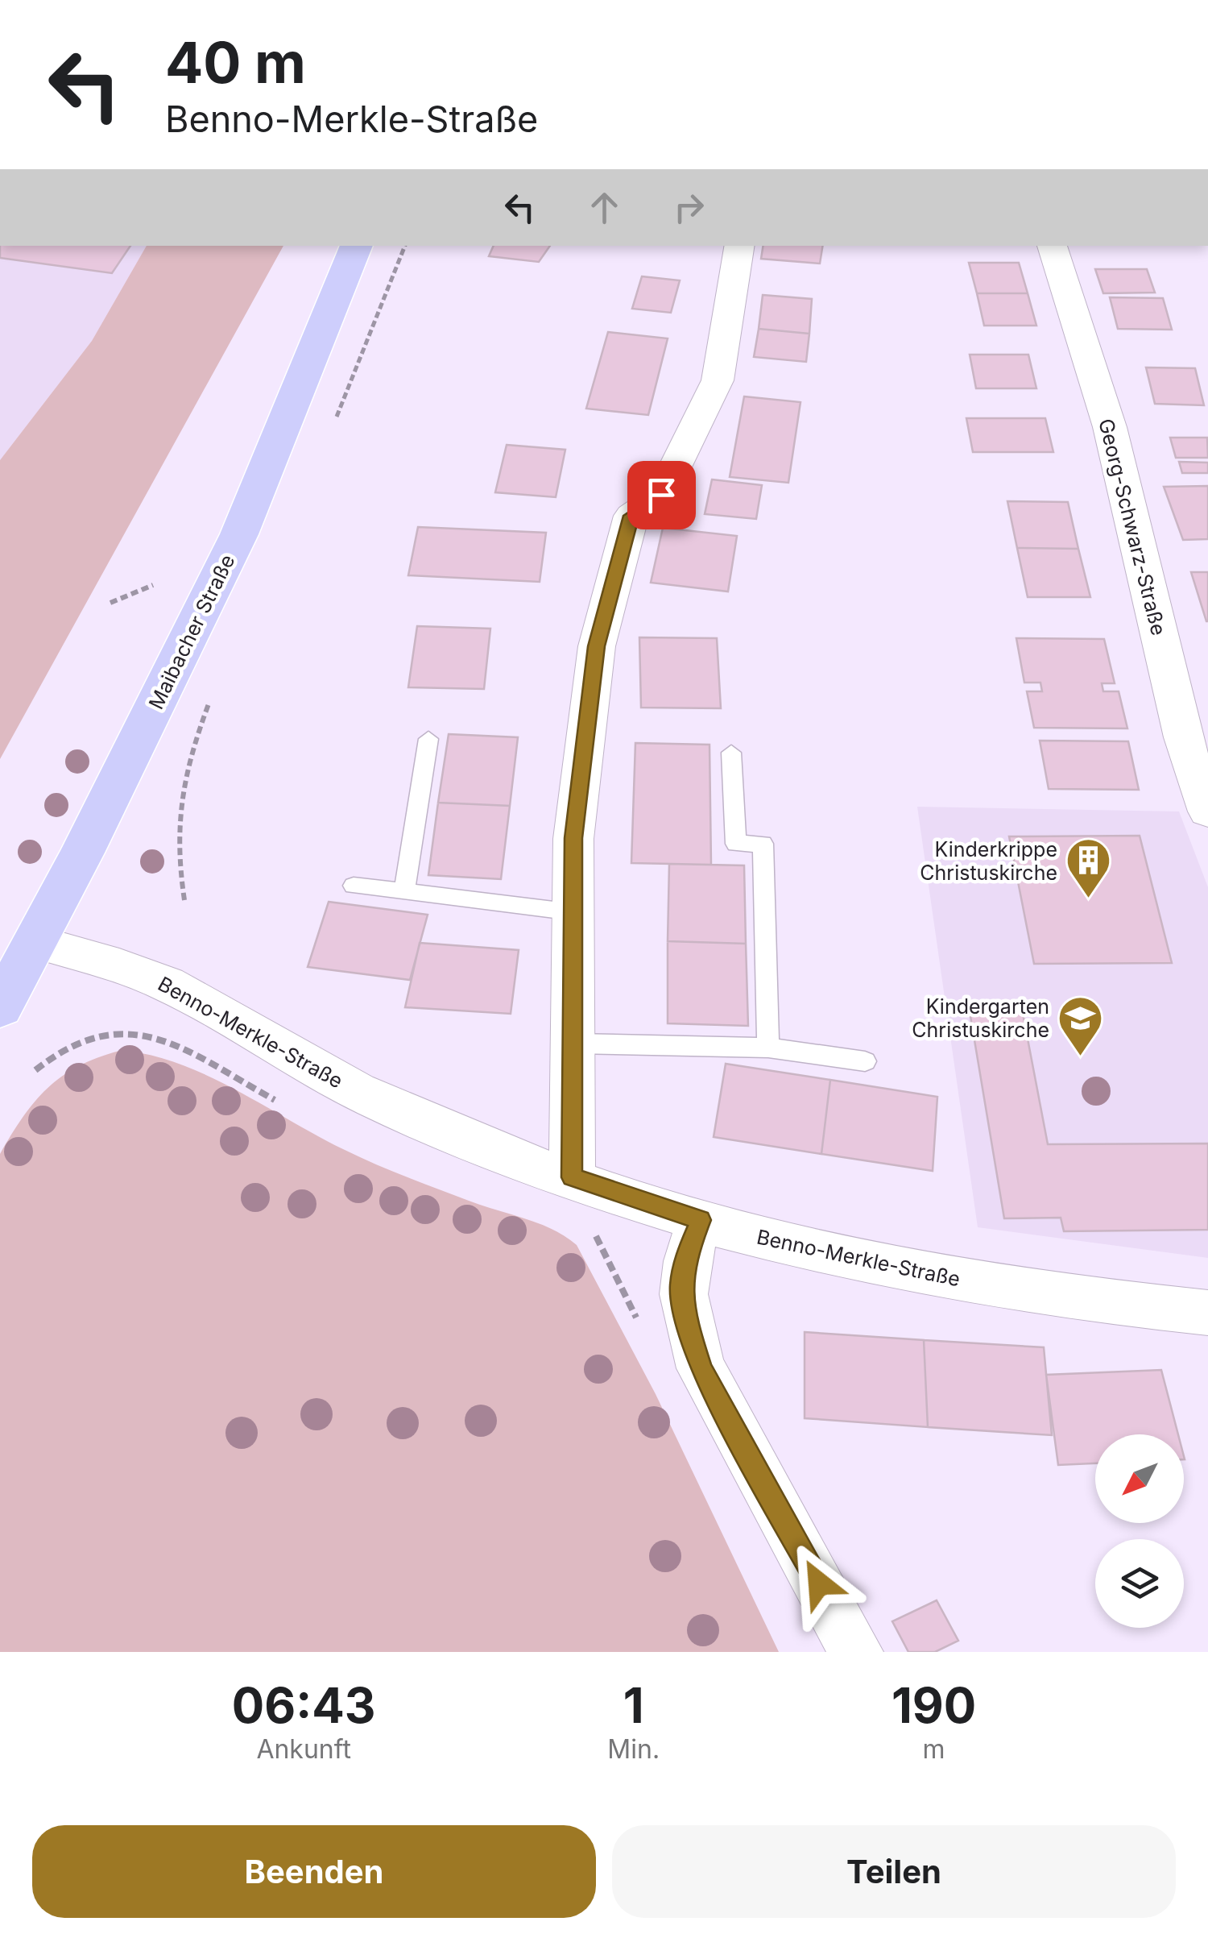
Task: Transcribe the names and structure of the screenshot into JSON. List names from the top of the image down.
{
  "streets": {
    "main road": ["Maibacher Straße"],
    "street": ["Georg-Schwarz-Straße", "Benno-Merkle-Straße"]
  },
  "crossings": [
    ["Maibacher Straße", "Benno-Merkle-Straße"]
  ],
  "places": {
    "building": ["Kinderkrippe Christuskirche"],
    "school or university": ["Kindergarten Christuskirche"]
  },
  "north": "bottom left",
  "page": {
    "turn": ["40 m", "Benno-Merkle-Straße"],
    "eta": [
      "06:43",
      "Ankunft",
      "1",
      "Min.",
      "190",
      "m"
    ],
    "buttons": ["Beenden", "Teilen"]
  }
}
